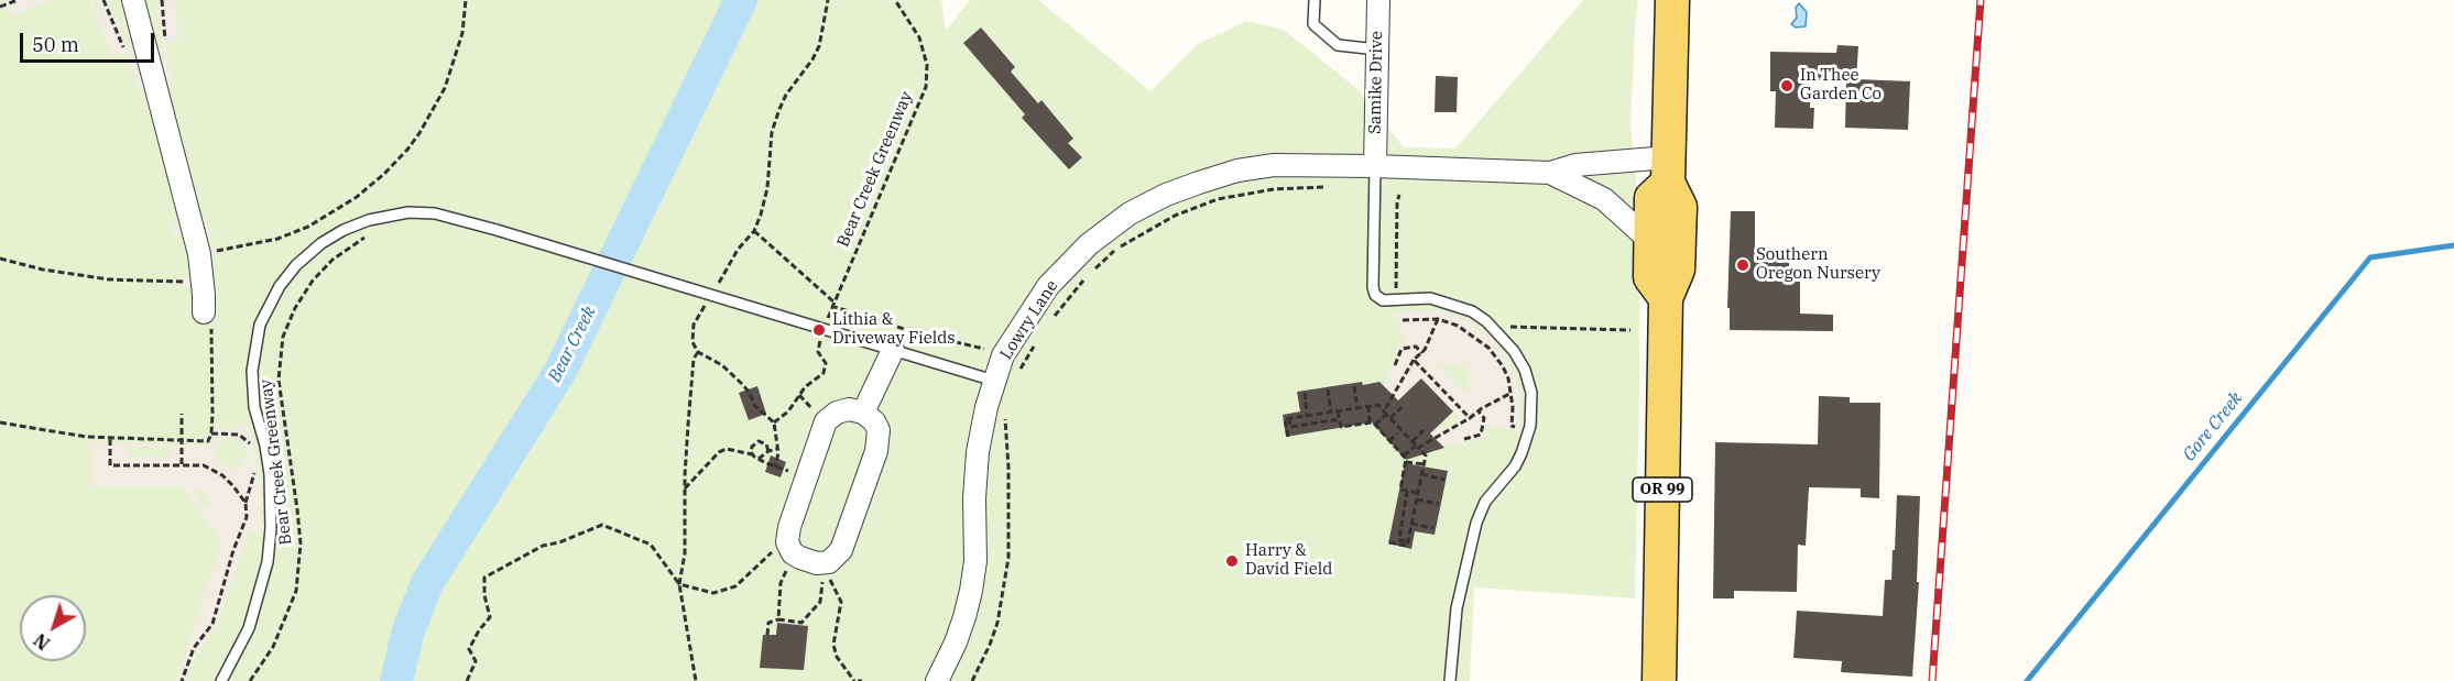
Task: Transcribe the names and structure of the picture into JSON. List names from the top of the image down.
{
  "streets": {
    "main road": ["OR 99"],
    "street": ["Samike Drive", "Lowry Lane"],
    "path": ["Bear Creek Greenway"]
  },
  "crossings": [
    ["Samike Drive", "Lowry Lane"],
    ["Lowry Lane", "OR 99"]
  ],
  "water": ["Bear Creek", "Gore Creek"],
  "places": [
    "In Thee Garden Co",
    "Southern Oregon Nursery",
    "Lithia & Driveway Fields",
    "Harry & David Field"
  ],
  "scale_bar": "50 m",
  "north": "bottom left"
}
